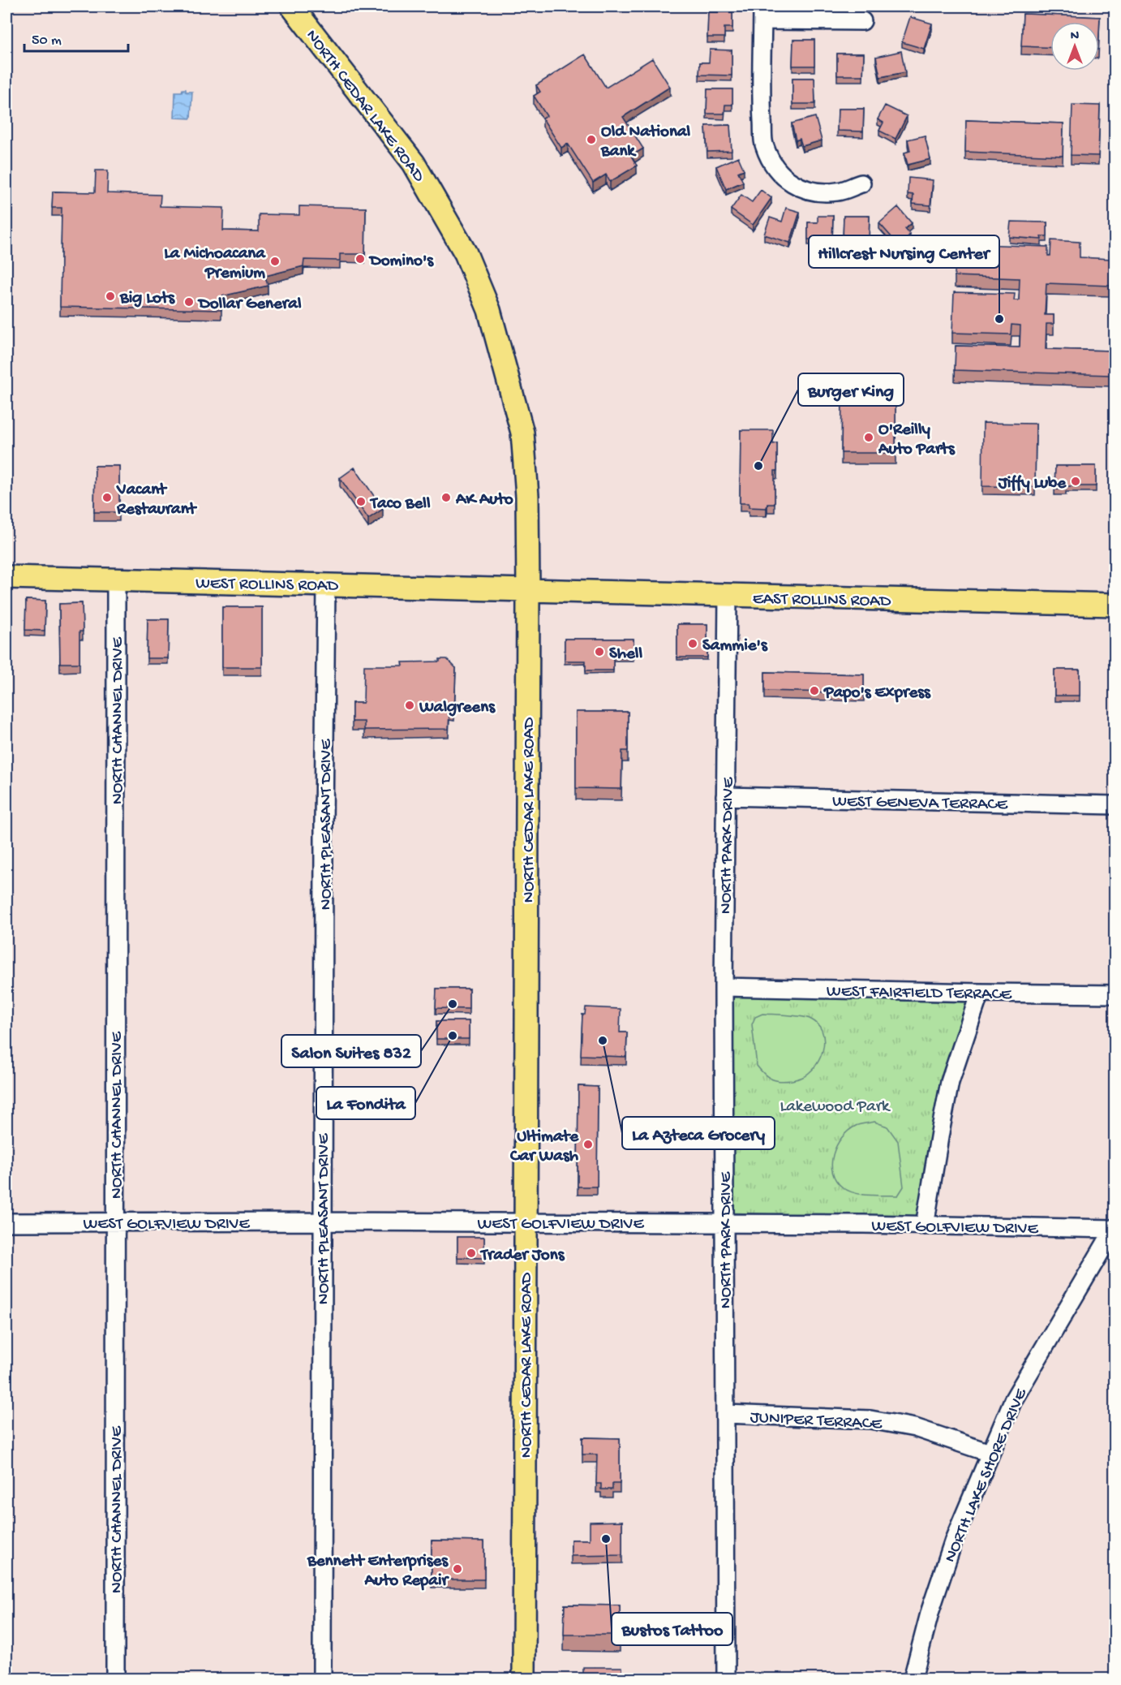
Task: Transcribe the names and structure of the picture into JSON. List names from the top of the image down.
{
  "streets": {
    "main road": ["NORTH CEDAR LAKE ROAD", "WEST ROLLINS ROAD", "EAST ROLLINS ROAD"],
    "street": [
      "NORTH CHANNEL DRIVE",
      "WEST GENEVA TERRACE",
      "NORTH PLEASANT DRIVE",
      "NORTH PARK DRIVE",
      "WEST FAIRFIELD TERRACE",
      "WEST GOLFVIEW DRIVE",
      "JUNIPER TERRACE",
      "NORTH LAKE SHORE DRIVE"
    ]
  },
  "crossings": [
    ["NORTH CEDAR LAKE ROAD", "WEST ROLLINS ROAD"],
    ["NORTH CEDAR LAKE ROAD", "EAST ROLLINS ROAD"],
    ["NORTH CEDAR LAKE ROAD", "WEST GOLFVIEW DRIVE"],
    ["WEST ROLLINS ROAD", "EAST ROLLINS ROAD"],
    ["WEST ROLLINS ROAD", "NORTH CHANNEL DRIVE"],
    ["WEST ROLLINS ROAD", "NORTH PLEASANT DRIVE"],
    ["EAST ROLLINS ROAD", "NORTH PARK DRIVE"],
    ["NORTH CHANNEL DRIVE", "WEST GOLFVIEW DRIVE"],
    ["WEST GENEVA TERRACE", "NORTH PARK DRIVE"],
    ["NORTH PLEASANT DRIVE", "WEST GOLFVIEW DRIVE"],
    ["NORTH PARK DRIVE", "WEST FAIRFIELD TERRACE"],
    ["NORTH PARK DRIVE", "WEST GOLFVIEW DRIVE"],
    ["NORTH PARK DRIVE", "JUNIPER TERRACE"],
    ["JUNIPER TERRACE", "NORTH LAKE SHORE DRIVE"]
  ],
  "parks": ["Lakewood Park"],
  "places": [
    "Old National Bank",
    "Domino's",
    "La Michoacana Premium",
    "Big Lots",
    "Dollar General",
    "Hillcrest Nursing Center",
    "O'Reilly Auto Parts",
    "Burger King",
    "Jiffy Lube",
    "Vacant Restaurant",
    "AK Auto",
    "Taco Bell",
    "Sammie's",
    "Shell",
    "Papo's Express",
    "Walgreens",
    "Salon Suites 832",
    "La Fondita",
    "La Azteca Grocery",
    "Ultimate Car Wash",
    "Trader Jons",
    "Bustos Tattoo",
    "Bennett Enterprises Auto Repair"
  ],
  "scale_bar": "50 m",
  "north": "top"
}
